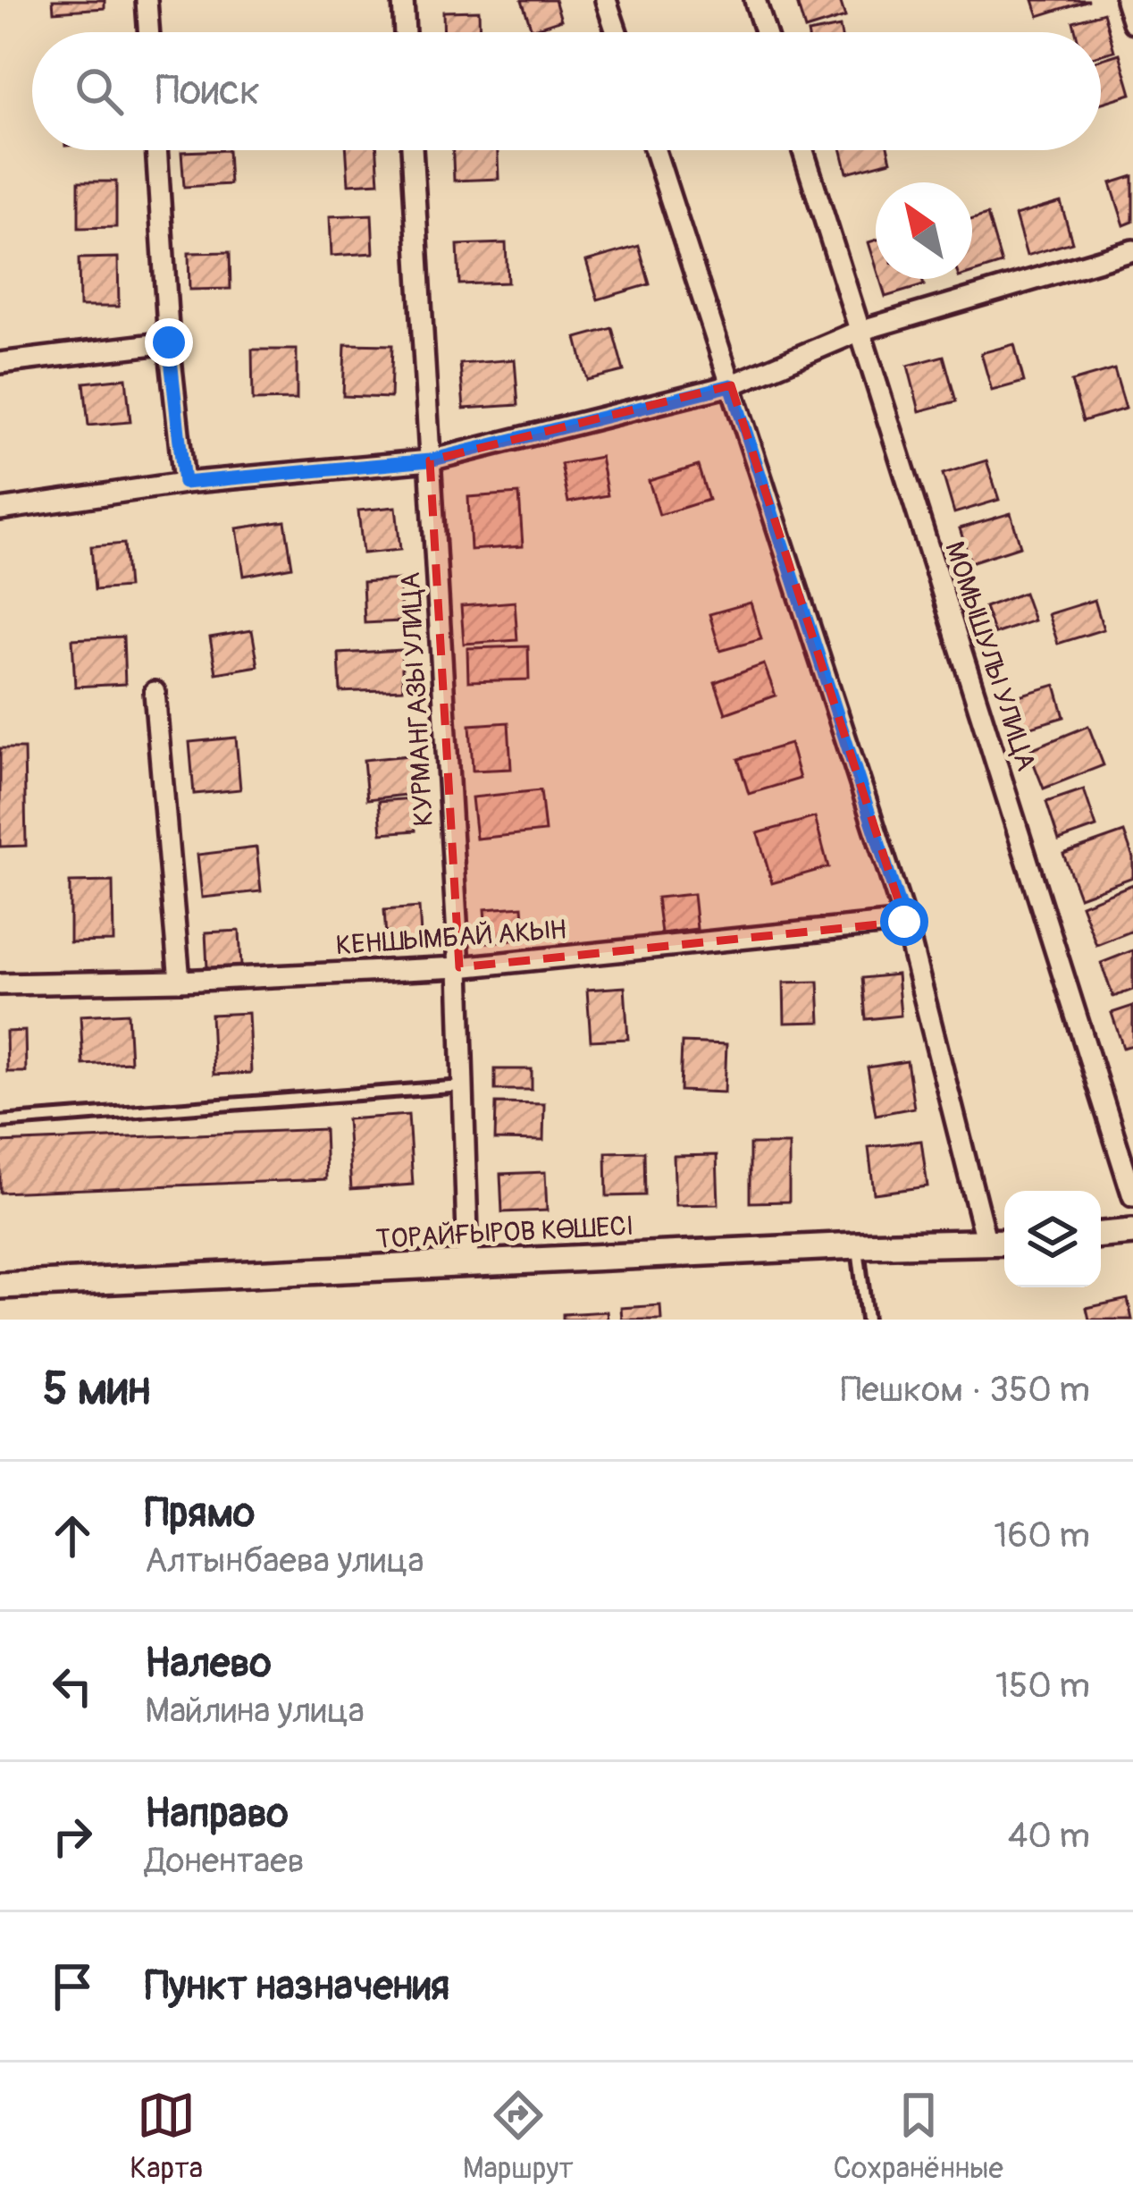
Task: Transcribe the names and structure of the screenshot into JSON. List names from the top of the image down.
{
  "streets": {
    "street": [
      "МОМЫШУЛЫ УЛИЦА",
      "КУРМАНГАЗЫ УЛИЦА",
      "КЕНШЫМБАЙ АКЫН",
      "ТОРАЙҒЫРОВ КӨШЕСІ"
    ]
  },
  "crossings": [
    ["КУРМАНГАЗЫ УЛИЦА", "КЕНШЫМБАЙ АКЫН"],
    ["КУРМАНГАЗЫ УЛИЦА", "ТОРАЙҒЫРОВ КӨШЕСІ"]
  ],
  "north": "top left",
  "page": {
    "search": "Поиск",
    "heading": ["5 мин", "Пешком · 350 m"],
    "list": [
      ["Прямо", "Алтынбаева улица", "160 m"],
      ["Налево", "Майлина улица", "150 m"],
      ["Направо", "Донентаев", "40 m"],
      "Пункт назначения"
    ],
    "nav": ["Карта", "Маршрут", "Сохранённые"]
  }
}
